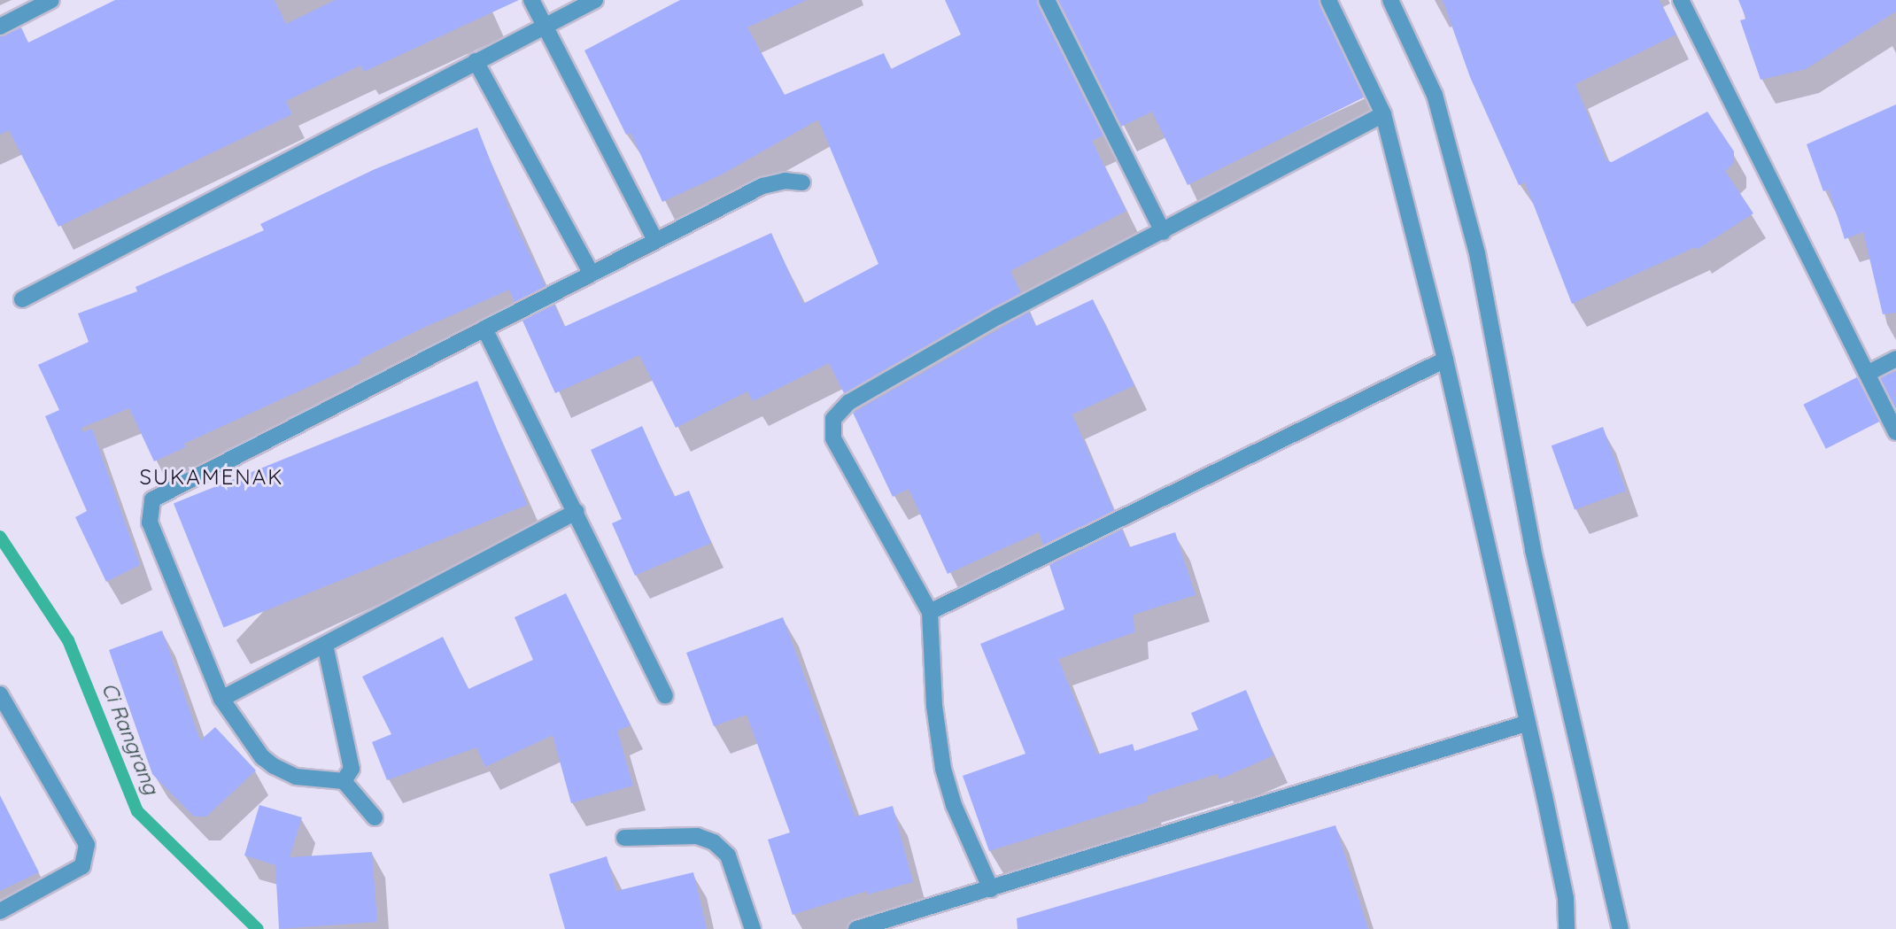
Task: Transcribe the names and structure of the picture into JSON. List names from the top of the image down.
{
  "districts": ["SUKAMENAK"],
  "water": ["Ci Rangrang"]
}
